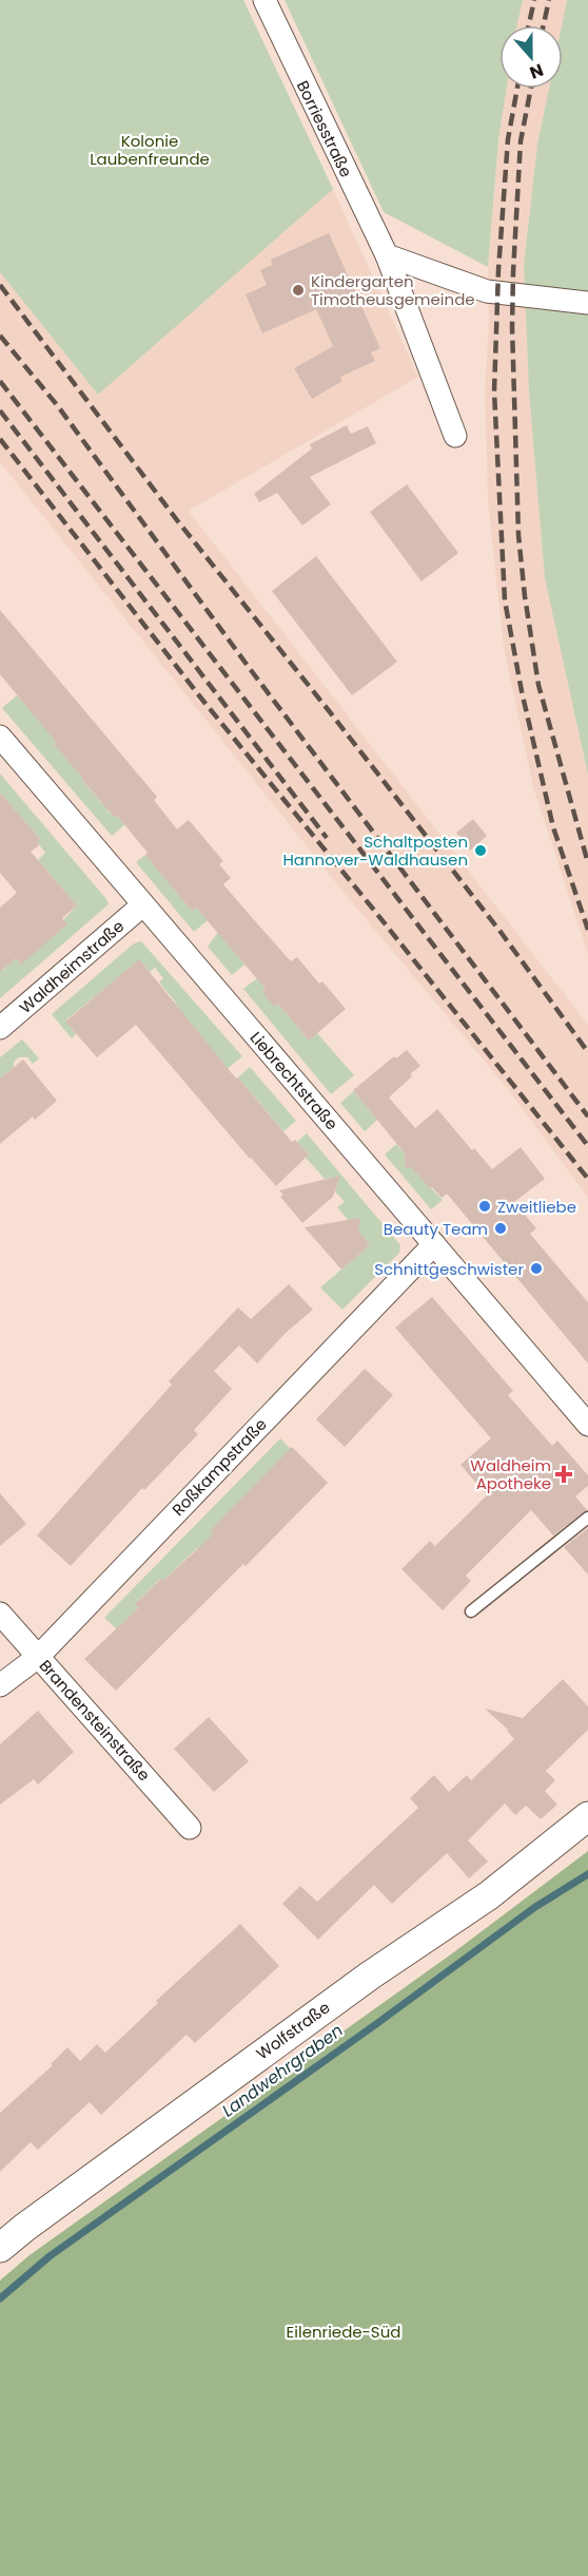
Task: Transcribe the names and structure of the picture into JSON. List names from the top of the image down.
{
  "streets": {
    "street": [
      "Borriesstraße",
      "Waldheimstraße",
      "Liebrechtstraße",
      "Roßkampstraße",
      "Brandensteinstraße",
      "Wolfstraße"
    ]
  },
  "crossings": [
    ["Waldheimstraße", "Liebrechtstraße"],
    ["Liebrechtstraße", "Roßkampstraße"],
    ["Roßkampstraße", "Brandensteinstraße"]
  ],
  "water": ["Landwehrgraben"],
  "parks": ["Kolonie Laubenfreunde", "Eilenriede-Süd"],
  "places": {
    "other": [
      "Kindergarten Timotheusgemeinde",
      "Schaltposten Hannover-Waldhausen",
      "Zweitliebe",
      "Beauty Team",
      "Schnittgeschwister"
    ],
    "health": ["Waldheim Apotheke"]
  },
  "north": "bottom"
}
